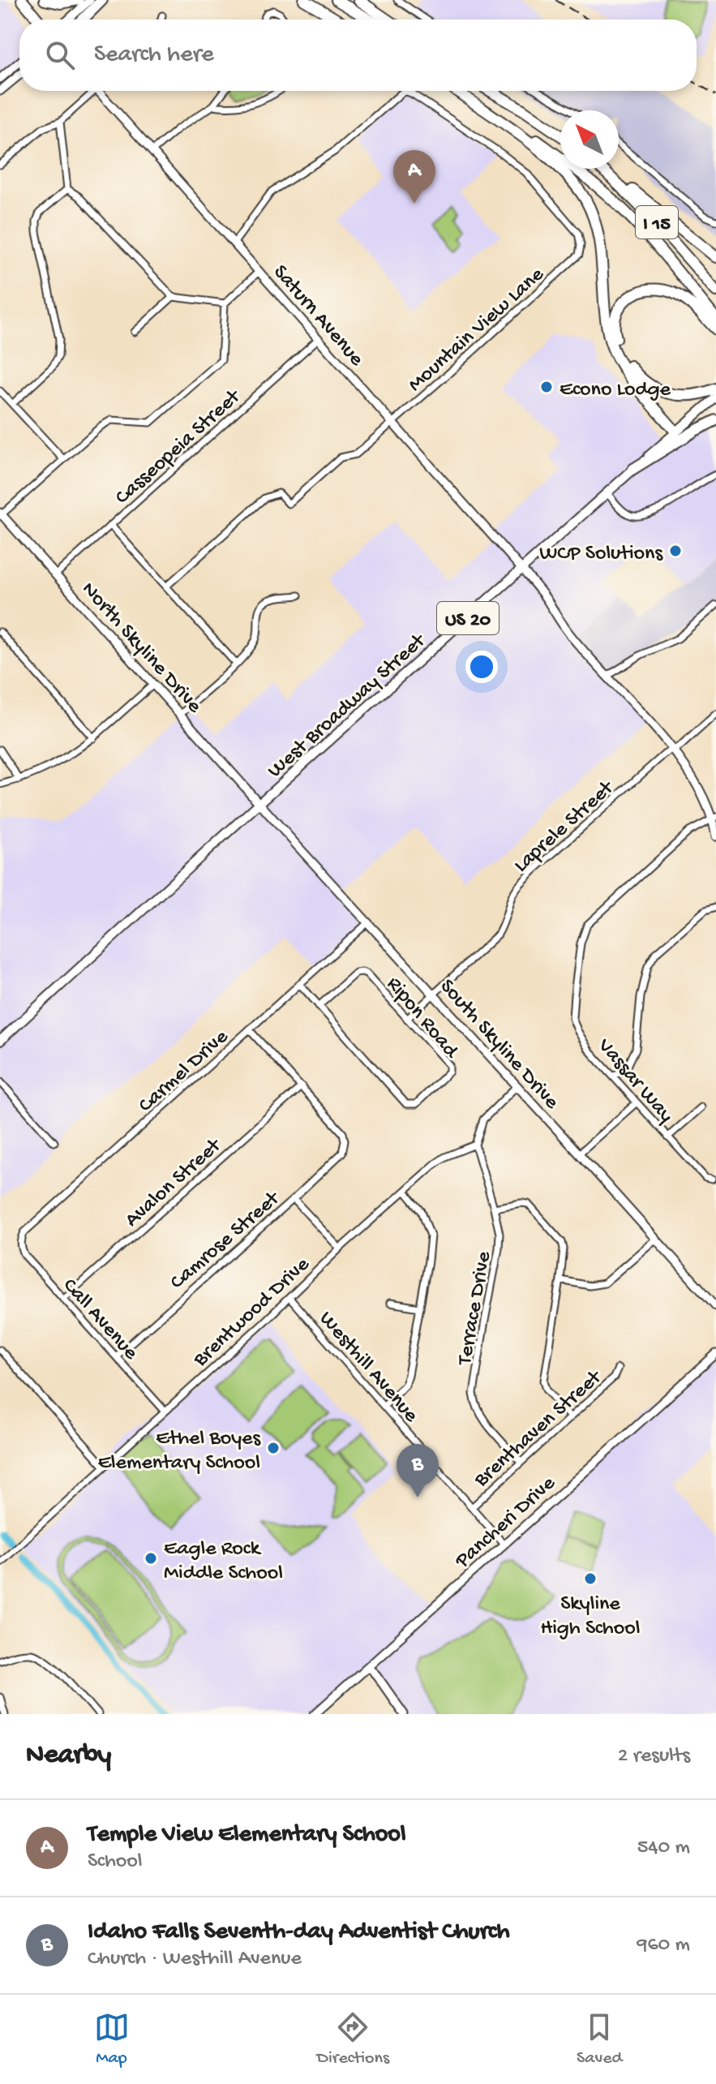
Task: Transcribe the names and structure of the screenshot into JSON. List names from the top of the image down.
{
  "streets": {
    "highway": ["I 15"],
    "main road": ["US 20", "West Broadway Street"],
    "street": [
      "Saturn Avenue",
      "Mountain View Lane",
      "Casseopeia Street",
      "North Skyline Drive",
      "Laprele Street",
      "Ripon Road",
      "South Skyline Drive",
      "Carmel Drive",
      "Vassar Way",
      "Avalon Street",
      "Camrose Street",
      "Terrace Drive",
      "Brentwood Drive",
      "Call Avenue",
      "Westhill Avenue",
      "Brenthaven Street",
      "Pancheri Drive"
    ]
  },
  "crossings": [
    ["Saturn Avenue", "Mountain View Lane"],
    ["Saturn Avenue", "Casseopeia Street"],
    ["Saturn Avenue", "West Broadway Street"],
    ["Saturn Avenue", "Laprele Street"],
    ["Saturn Avenue", "Vassar Way"],
    ["Casseopeia Street", "North Skyline Drive"],
    ["North Skyline Drive", "West Broadway Street"],
    ["North Skyline Drive", "South Skyline Drive"],
    ["West Broadway Street", "South Skyline Drive"],
    ["Laprele Street", "Ripon Road"],
    ["Laprele Street", "South Skyline Drive"],
    ["Ripon Road", "Carmel Drive"],
    ["South Skyline Drive", "Carmel Drive"],
    ["Carmel Drive", "Call Avenue"],
    ["Avalon Street", "Camrose Street"],
    ["Avalon Street", "Call Avenue"],
    ["Camrose Street", "Call Avenue"],
    ["Terrace Drive", "Brentwood Drive"],
    ["Terrace Drive", "Brenthaven Street"],
    ["Brentwood Drive", "Call Avenue"],
    ["Brentwood Drive", "Westhill Avenue"],
    ["Westhill Avenue", "Brenthaven Street"],
    ["Westhill Avenue", "Pancheri Drive"]
  ],
  "places": [
    "Econo Lodge",
    "WCP Solutions",
    "Ethel Boyes Elementary School",
    "Eagle Rock Middle School",
    "Skyline High School"
  ],
  "north": "top left",
  "page": {
    "search": "Search here",
    "pins": ["A", "B"],
    "heading": ["Nearby", "2 results"],
    "list": [
      {
        "mark": "A",
        "name": "Temple View Elementary School",
        "note": "School",
        "value": "540 m"
      },
      {
        "mark": "B",
        "name": "Idaho Falls Seventh-day Adventist Church",
        "note": "Church · Westhill Avenue",
        "value": "960 m"
      }
    ],
    "nav": ["Map", "Directions", "Saved"]
  }
}
